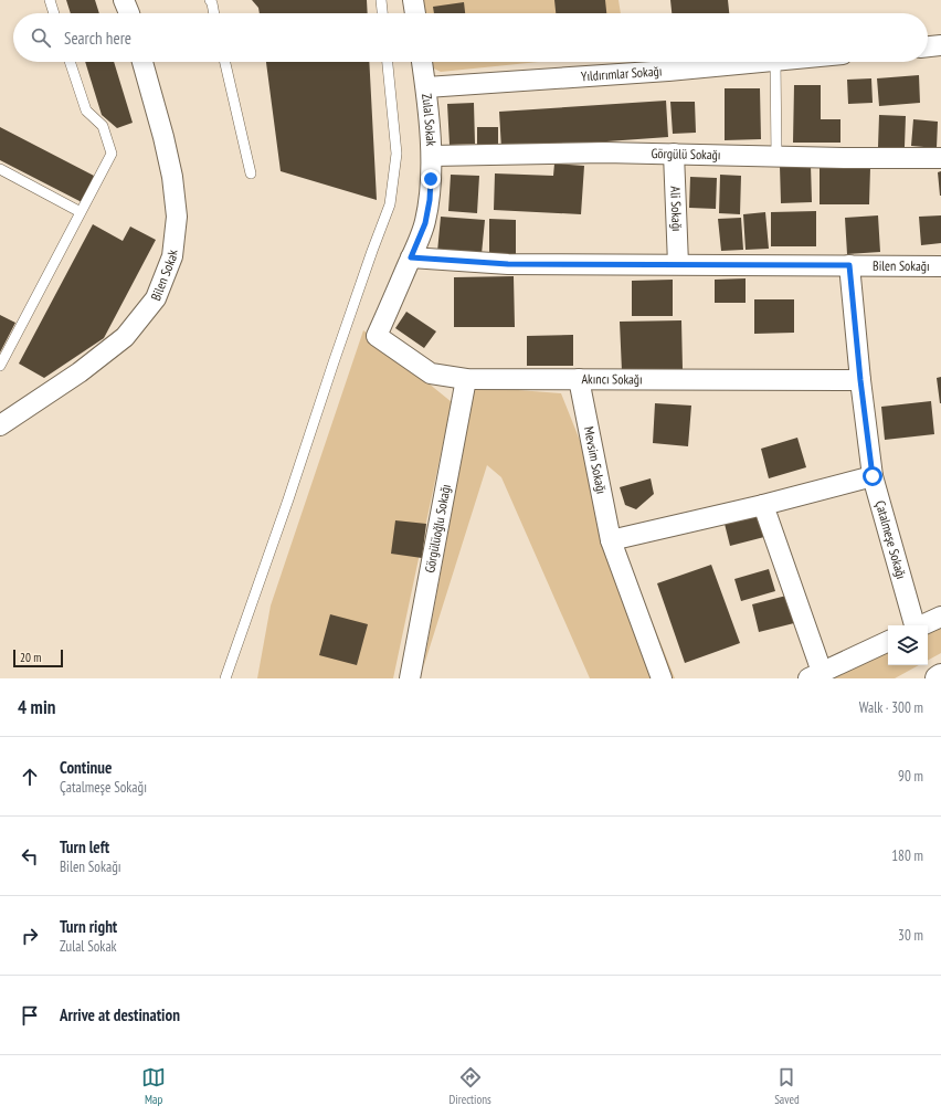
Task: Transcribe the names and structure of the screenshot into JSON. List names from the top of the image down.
{
  "streets": {
    "street": [
      "Yıldırımlar Sokağı",
      "Zulal Sokak",
      "Görgülü Sokağı",
      "Ali Sokağı",
      "Bilen Sokağı",
      "Bilen Sokak",
      "Akıncı Sokağı",
      "Mevsim Sokağı",
      "Görgülüoğlu Sokağı",
      "Çatalmeşe Sokağı"
    ]
  },
  "crossings": [
    ["Yıldırımlar Sokağı", "Zulal Sokak"],
    ["Zulal Sokak", "Görgülü Sokağı"],
    ["Zulal Sokak", "Bilen Sokağı"],
    ["Zulal Sokak", "Akıncı Sokağı"],
    ["Görgülü Sokağı", "Ali Sokağı"],
    ["Ali Sokağı", "Bilen Sokağı"],
    ["Bilen Sokağı", "Çatalmeşe Sokağı"],
    ["Akıncı Sokağı", "Mevsim Sokağı"],
    ["Akıncı Sokağı", "Görgülüoğlu Sokağı"],
    ["Akıncı Sokağı", "Çatalmeşe Sokağı"]
  ],
  "scale_bar": "20 m",
  "page": {
    "search": "Search here",
    "scale": "20 m",
    "heading": ["4 min", "Walk · 300 m"],
    "list": [
      ["Continue", "Çatalmeşe Sokağı", "90 m"],
      ["Turn left", "Bilen Sokağı", "180 m"],
      ["Turn right", "Zulal Sokak", "30 m"],
      "Arrive at destination"
    ],
    "nav": ["Map", "Directions", "Saved"]
  }
}
